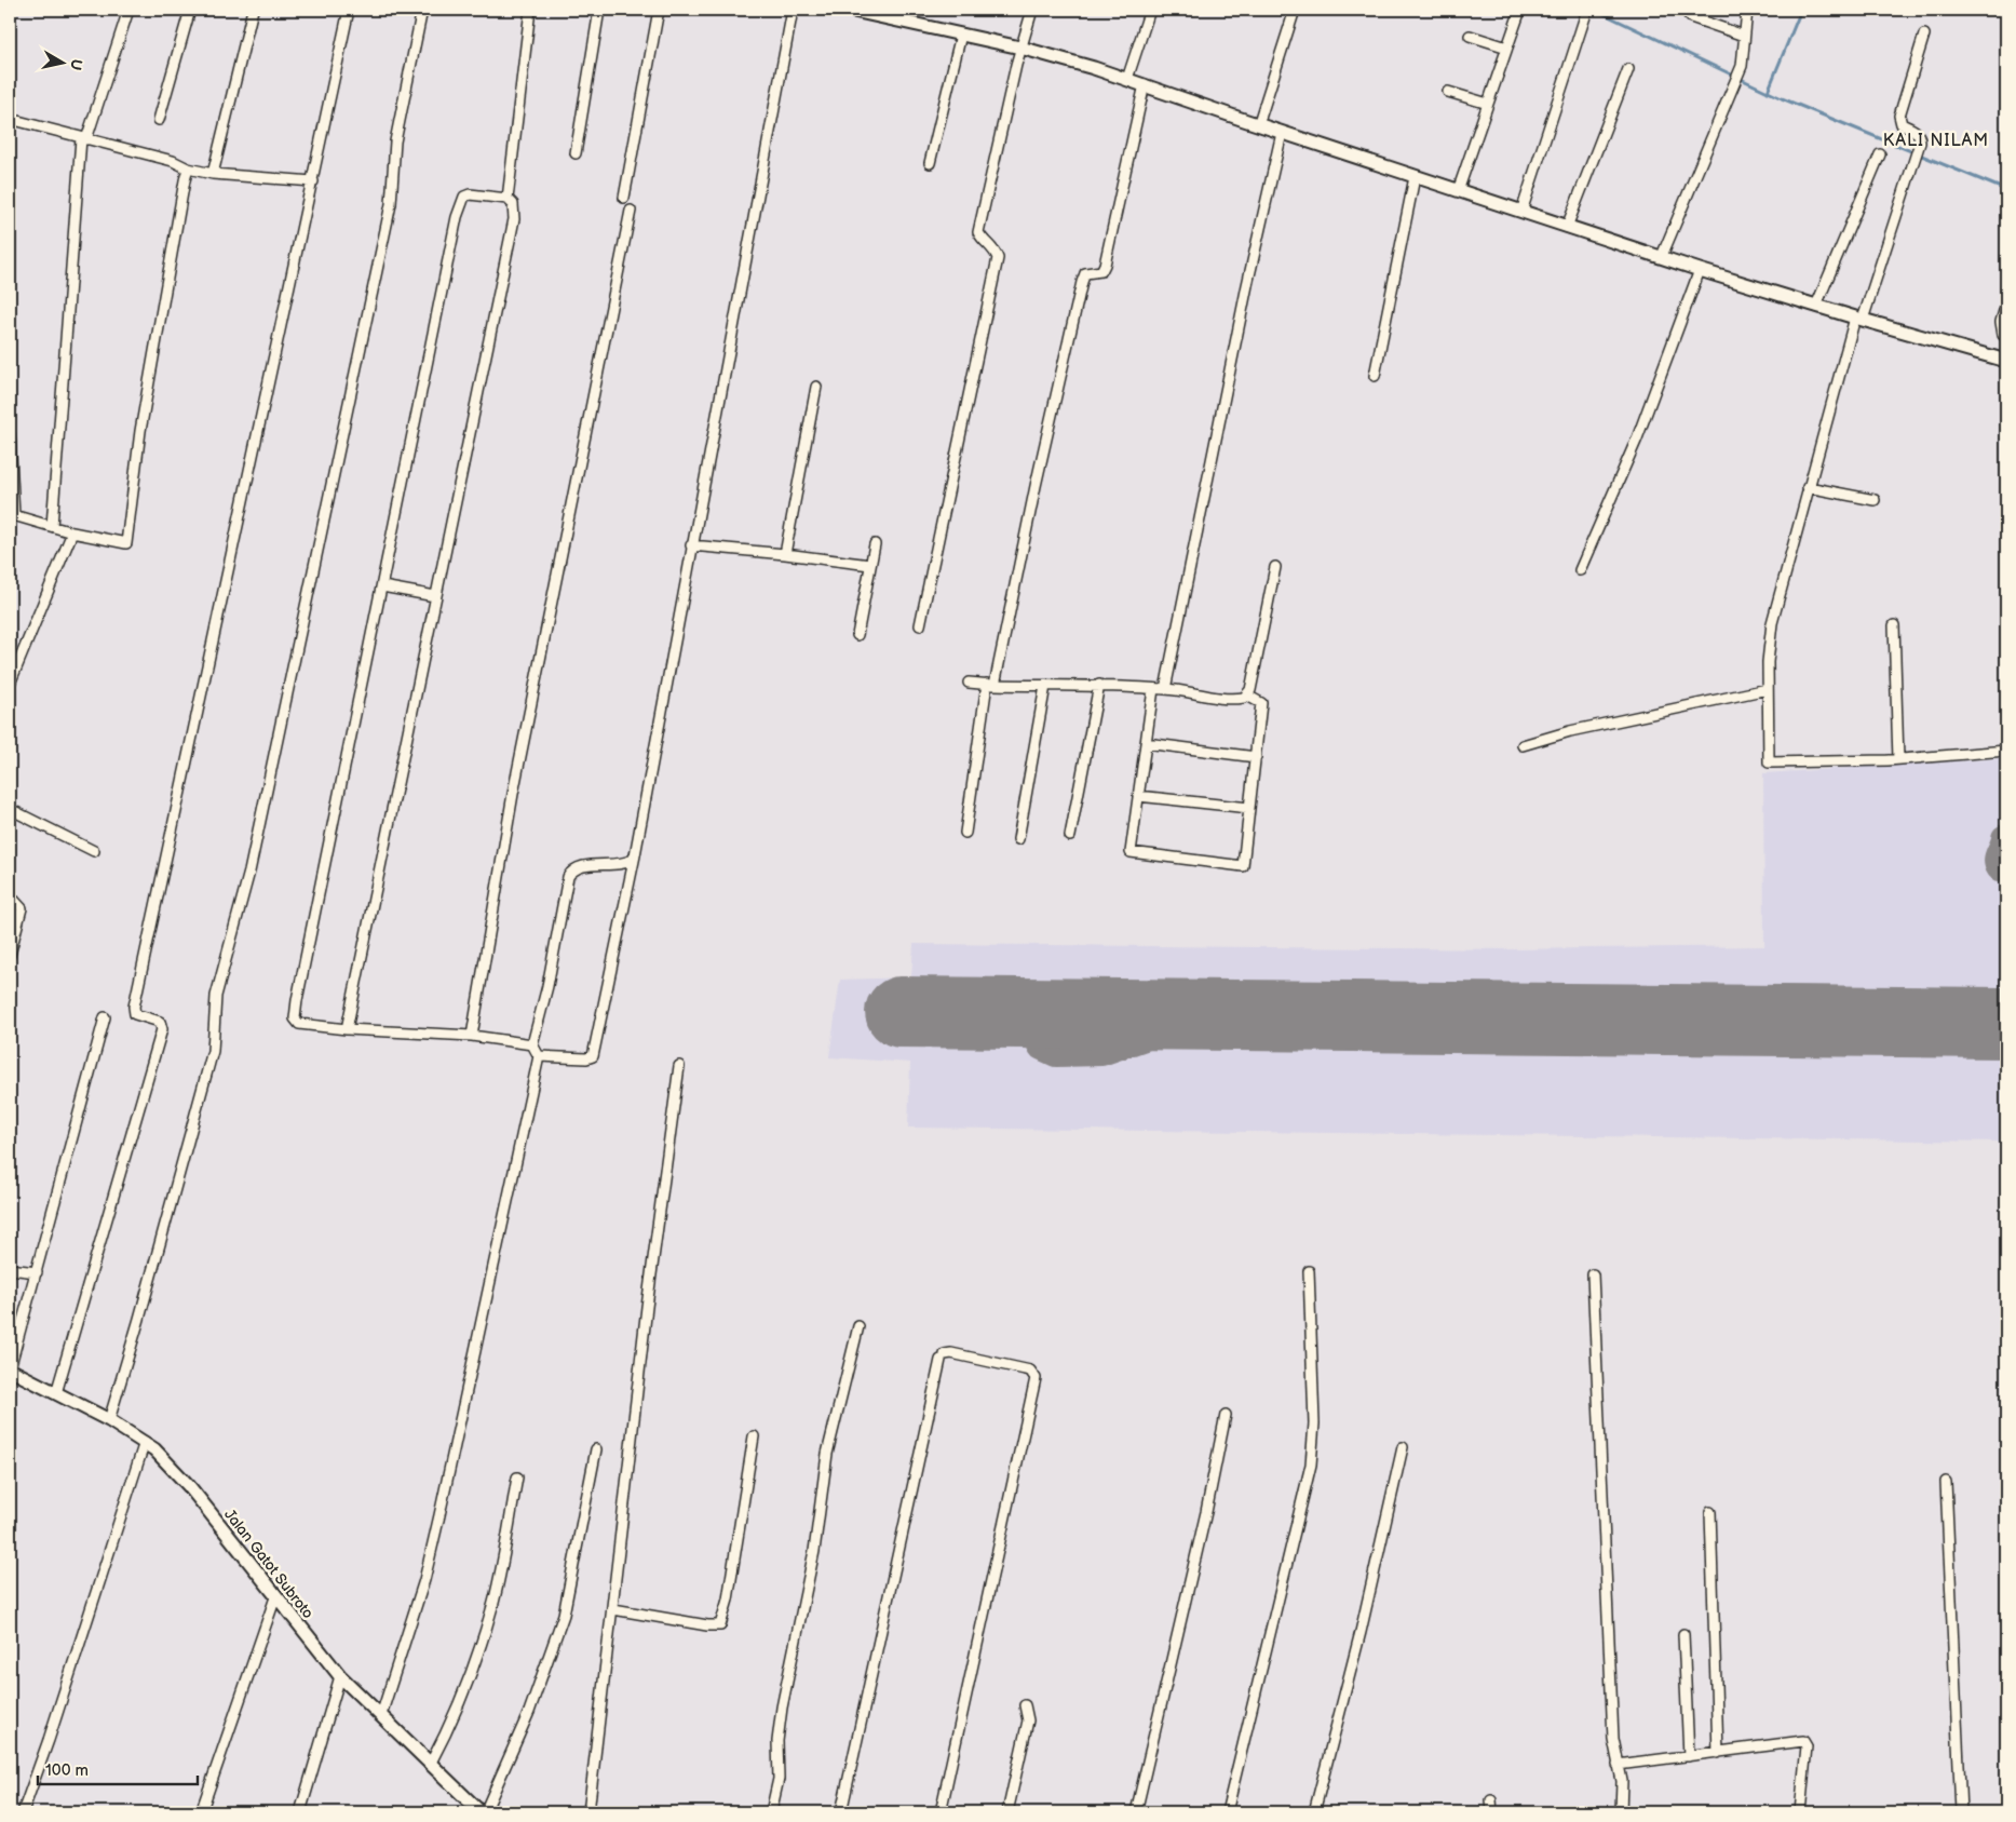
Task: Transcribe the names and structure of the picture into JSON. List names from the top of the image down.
{
  "streets": {
    "street": ["Jalan Gatot Subroto"]
  },
  "districts": ["KALI NILAM"],
  "scale_bar": "100 m",
  "north": "right"
}
